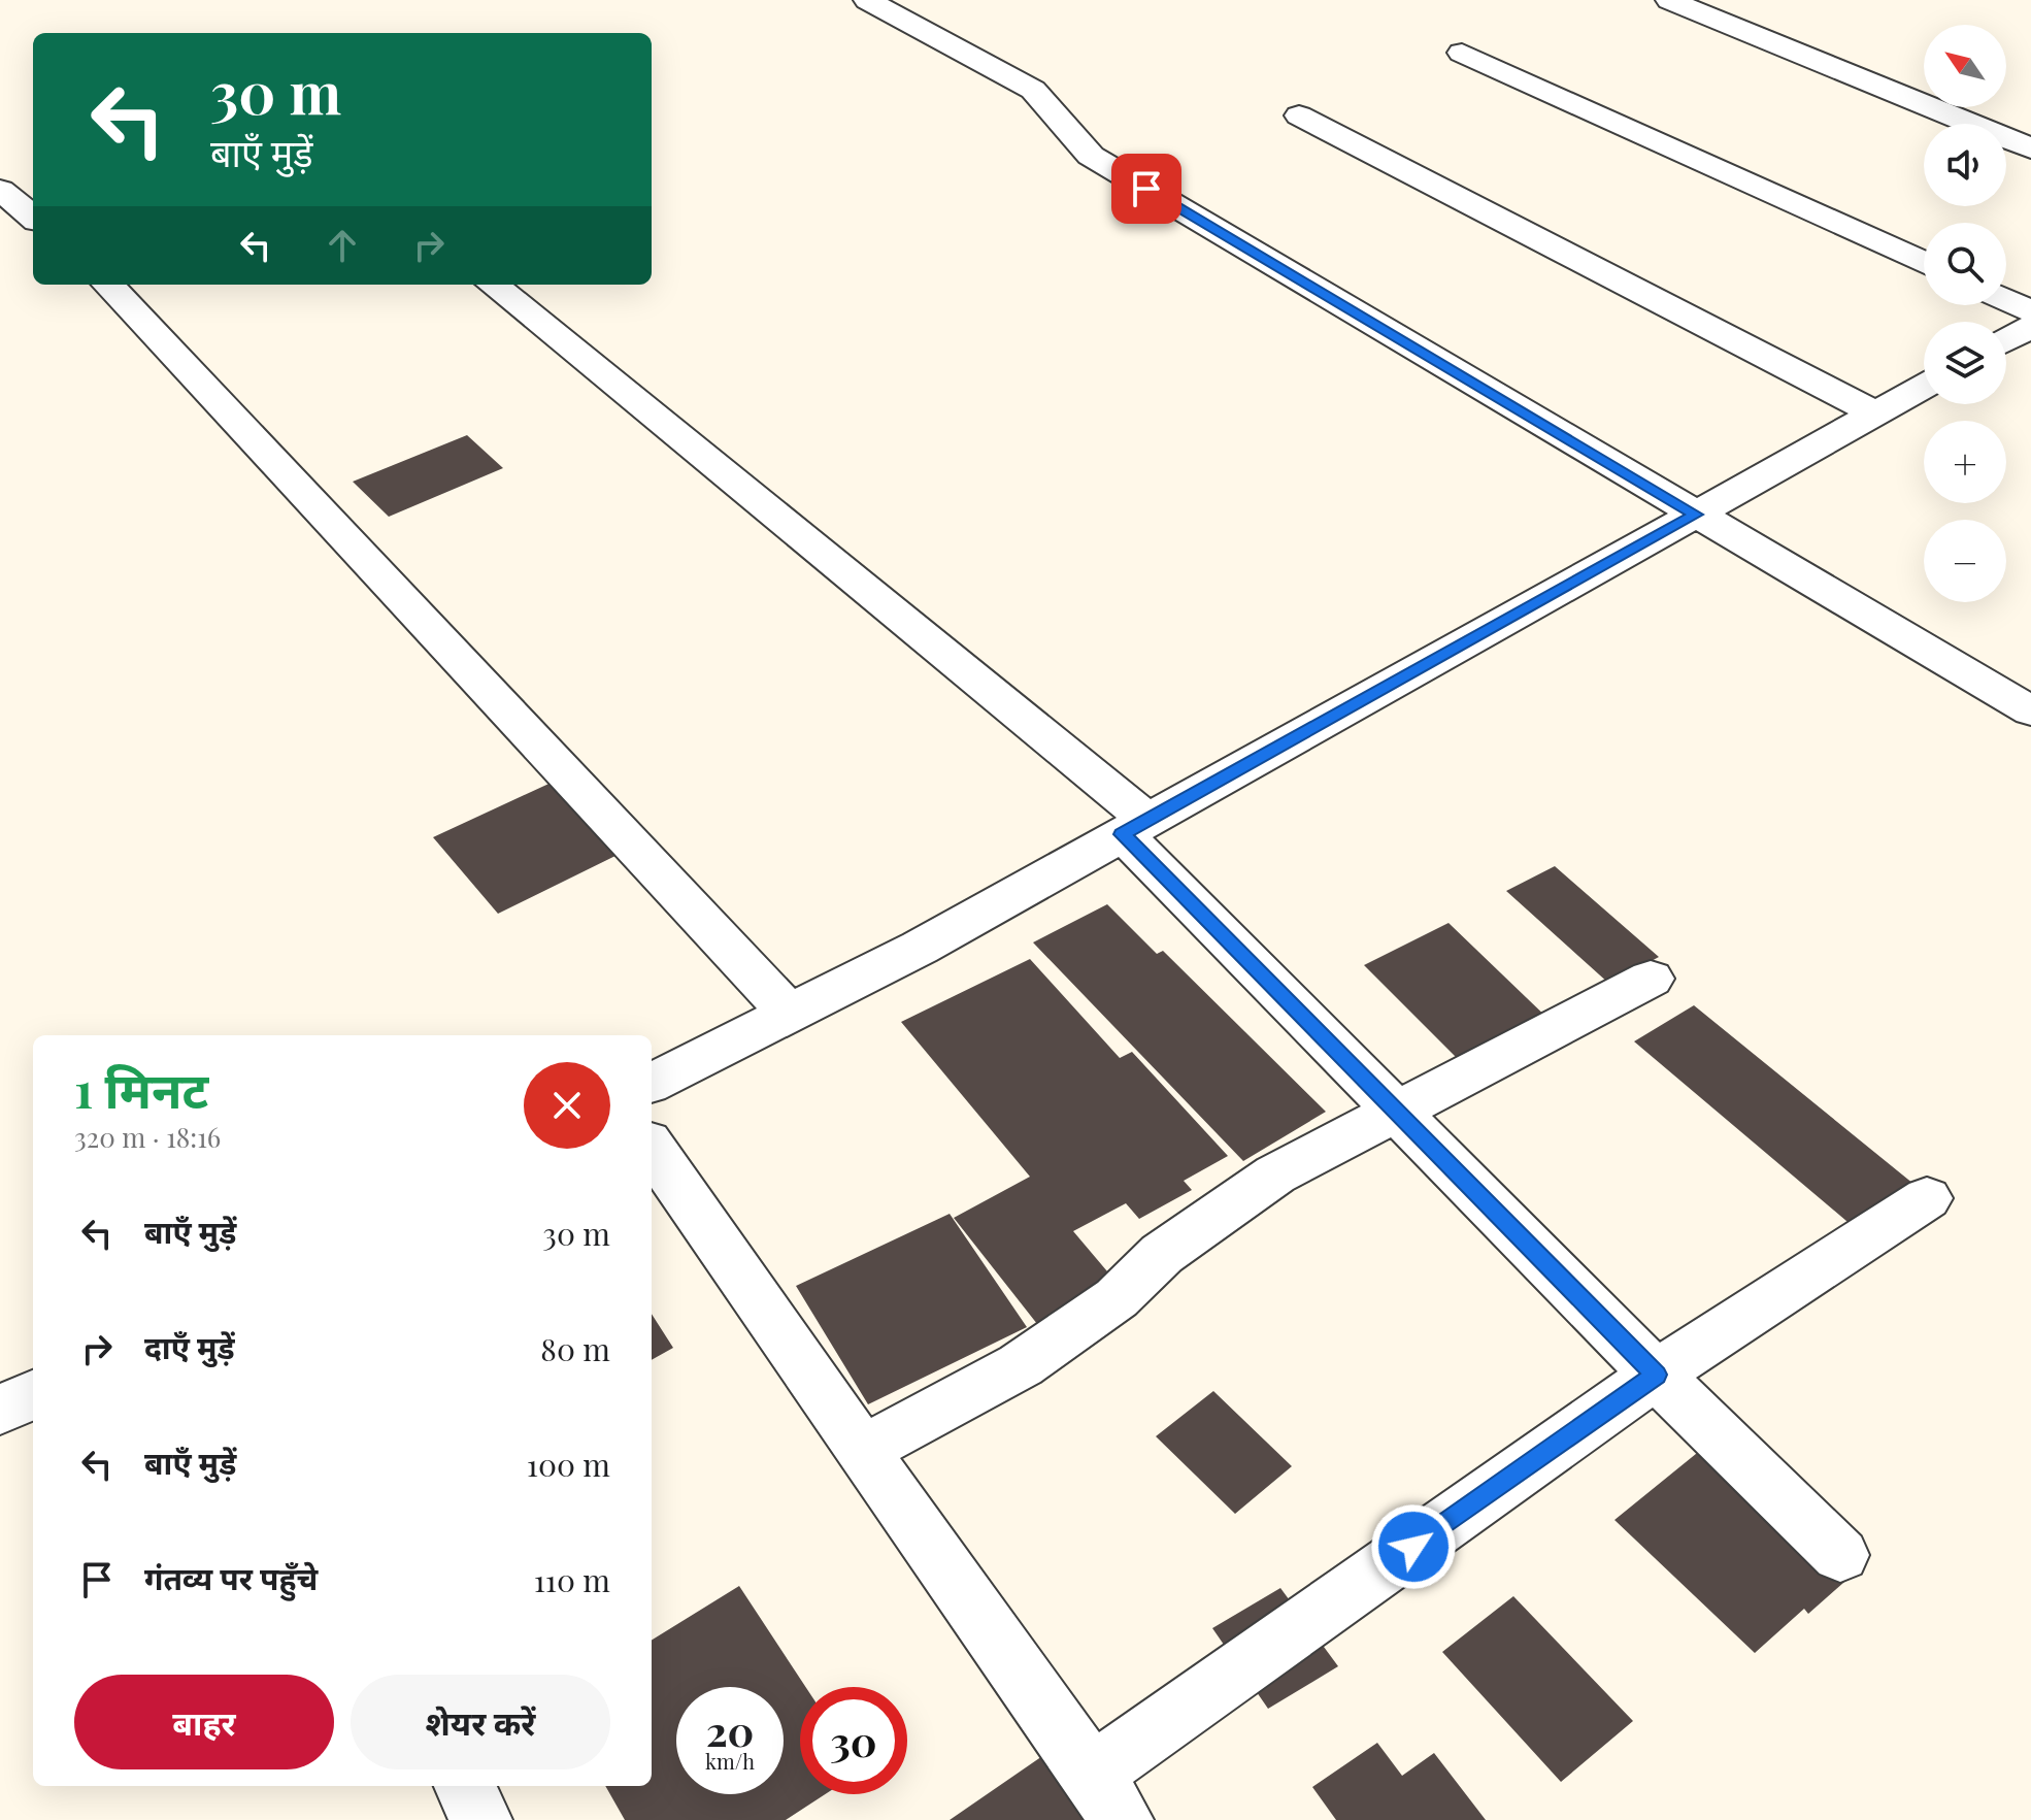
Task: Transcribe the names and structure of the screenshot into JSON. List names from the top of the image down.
{
  "north": "top left",
  "page": {
    "map_buttons": ["+", "−"],
    "turn": ["30 m", "बाएँ मुड़ें"],
    "heading": ["1 मिनट", "320 m · 18:16"],
    "list": [
      {
        "name": "बाएँ मुड़ें",
        "value": "30 m"
      },
      {
        "name": "दाएँ मुड़ें",
        "value": "80 m"
      },
      {
        "name": "बाएँ मुड़ें",
        "value": "100 m"
      },
      {
        "name": "गंतव्य पर पहुँचे",
        "value": "110 m"
      }
    ],
    "buttons": ["बाहर", "शेयर करें"],
    "speed": "20 km/h",
    "limit": "30"
  }
}
